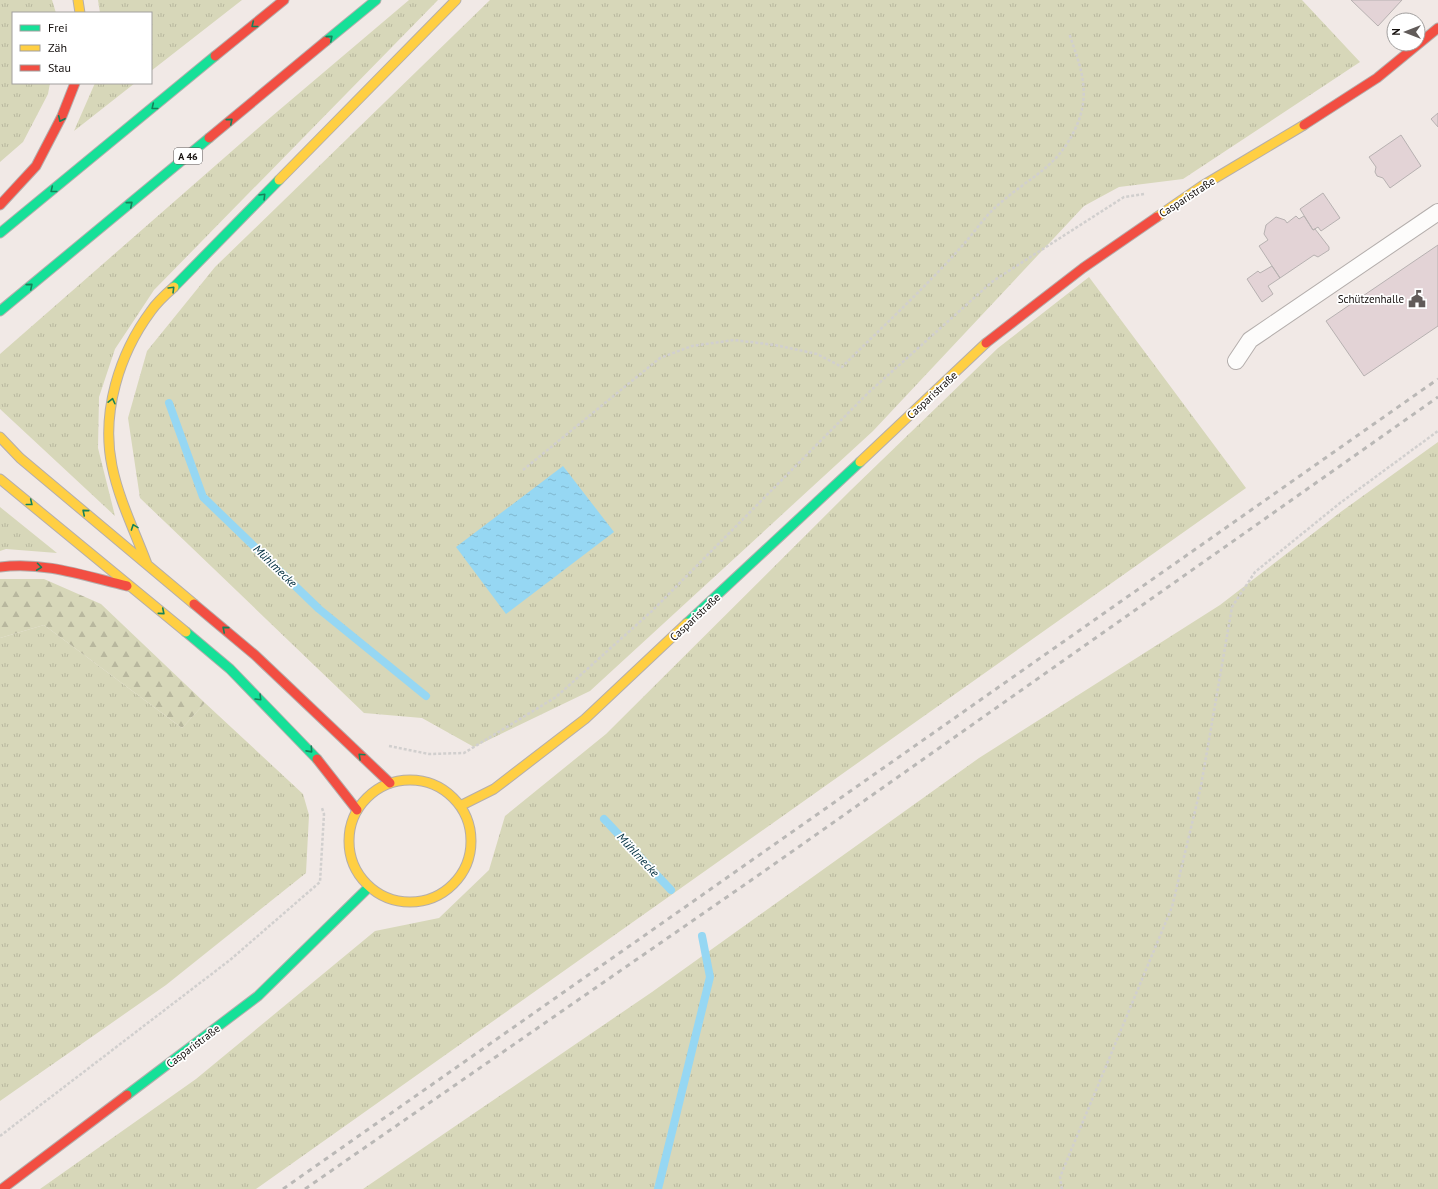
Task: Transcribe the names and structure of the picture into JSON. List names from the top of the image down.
{
  "streets": {
    "main road": ["A 46", "Casparistraße"]
  },
  "water": ["Mühlmecke"],
  "places": {
    "public building": ["Schützenhalle"]
  },
  "legend": ["Frei", "Zäh", "Stau"],
  "north": "left"
}
